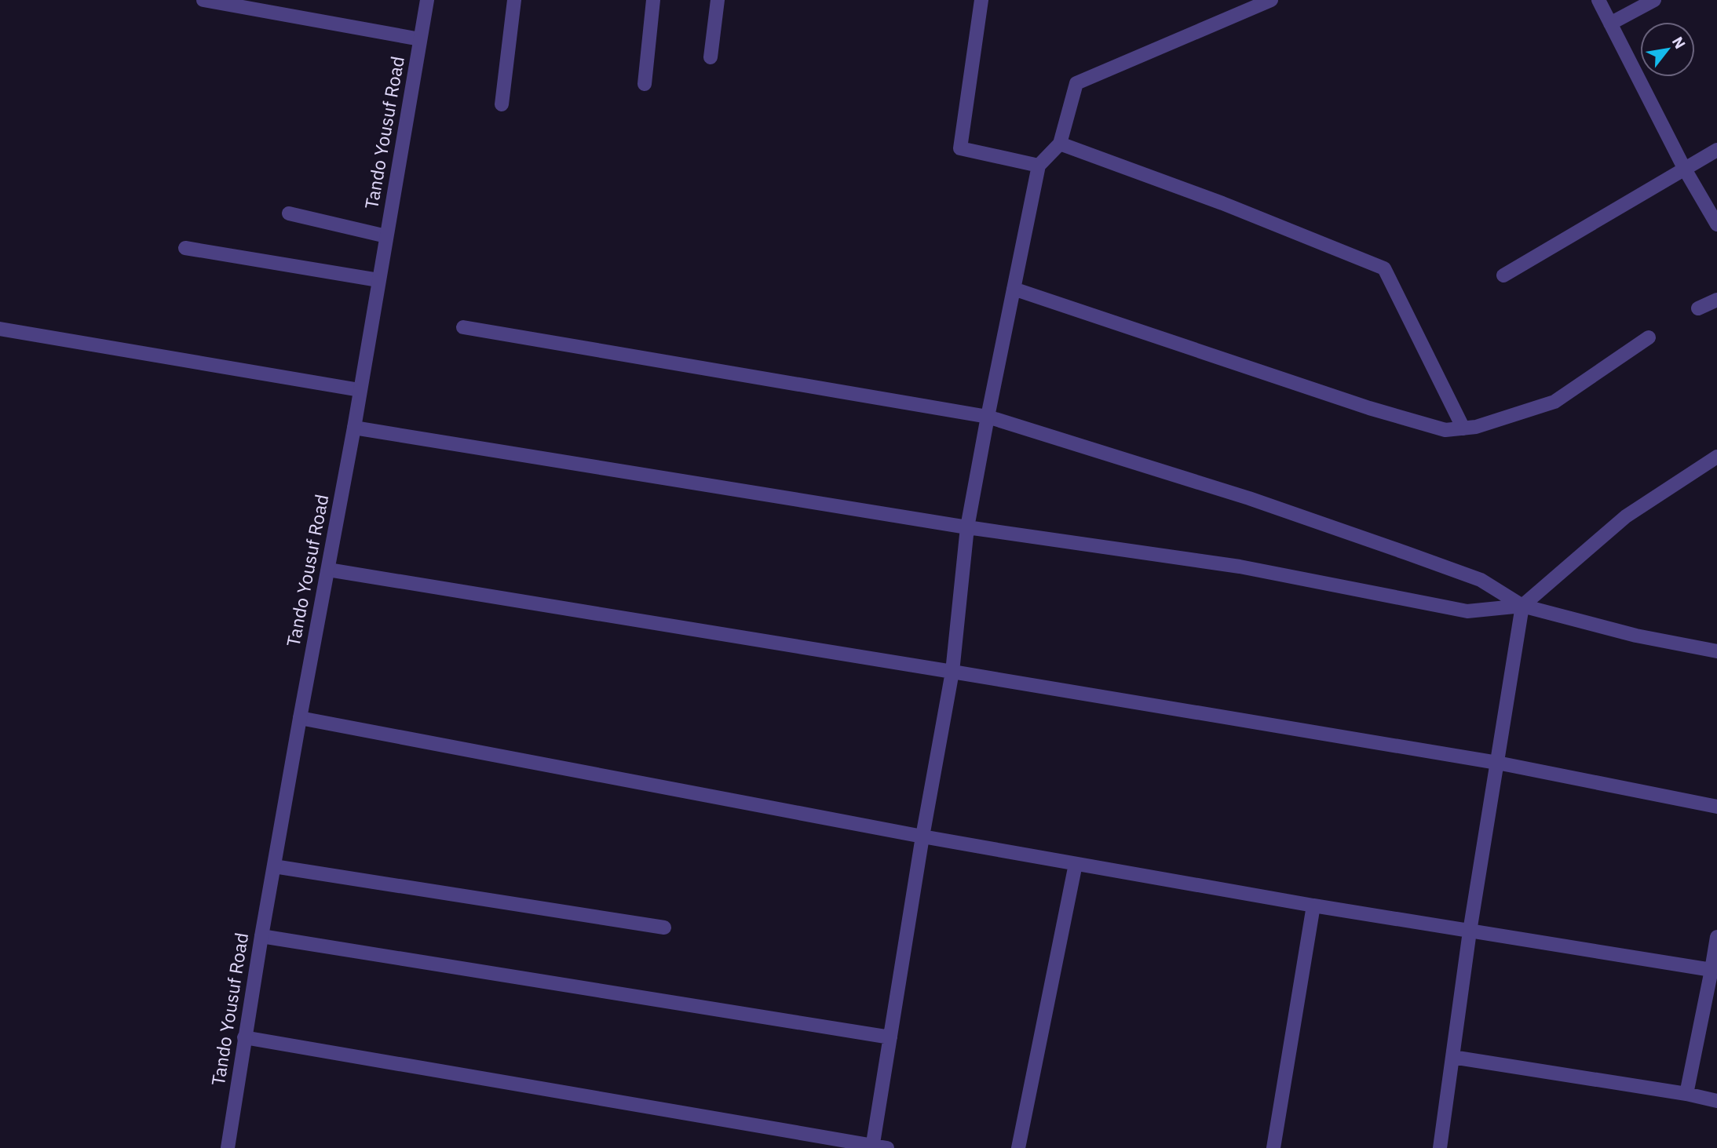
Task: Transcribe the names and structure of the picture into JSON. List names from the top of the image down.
{
  "streets": {
    "street": ["Tando Yousuf Road"]
  },
  "north": "top right"
}
